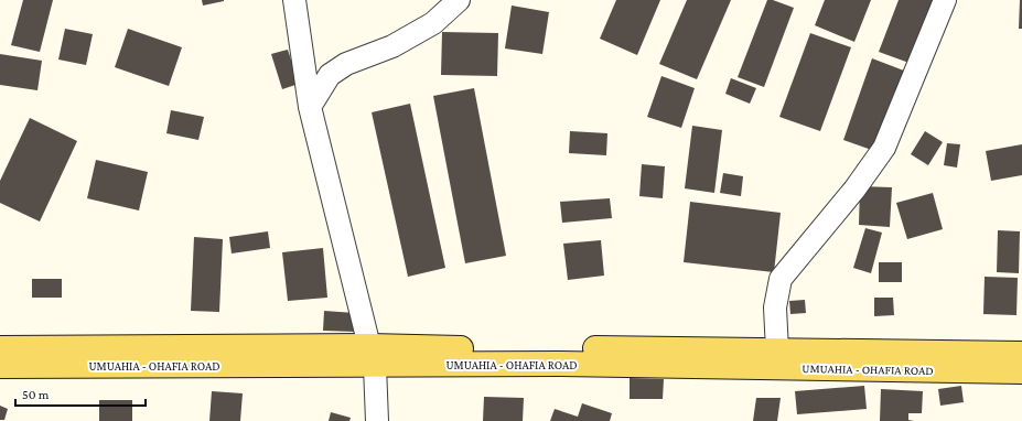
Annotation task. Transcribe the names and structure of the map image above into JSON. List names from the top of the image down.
{
  "streets": {
    "main road": ["UMUAHIA - OHAFIA ROAD"]
  },
  "scale_bar": "50 m"
}
